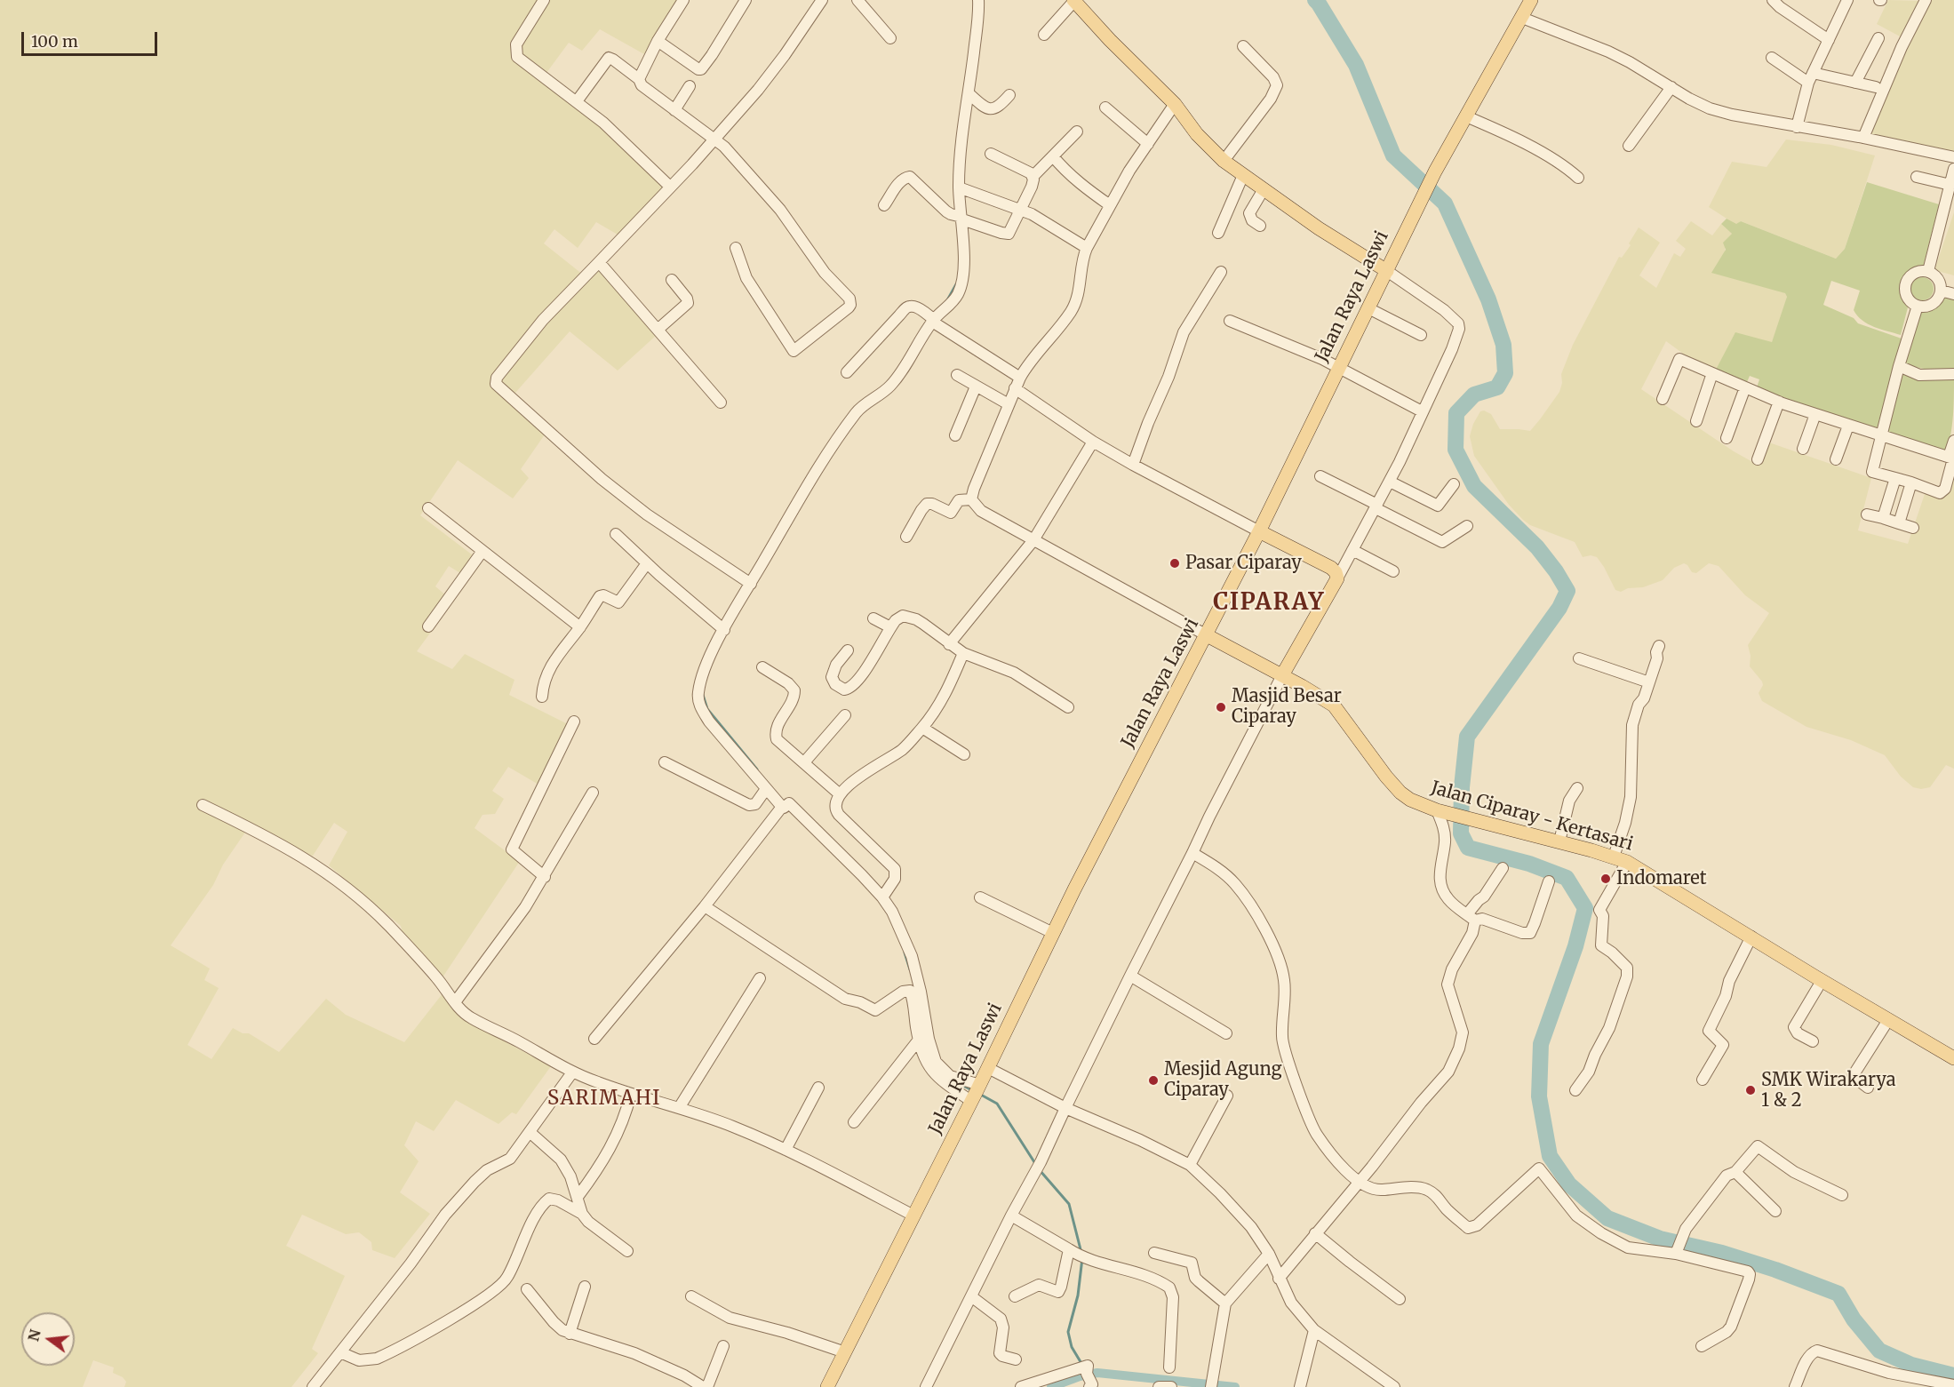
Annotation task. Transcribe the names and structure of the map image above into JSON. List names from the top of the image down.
{
  "streets": {
    "main road": ["Jalan Raya Laswi", "Jalan Ciparay - Kertasari"]
  },
  "crossings": [
    ["Jalan Raya Laswi", "Jalan Ciparay - Kertasari"]
  ],
  "districts": ["CIPARAY", "SARIMAHI"],
  "places": [
    "Pasar Ciparay",
    "Masjid Besar Ciparay",
    "Indomaret",
    "Mesjid Agung Ciparay",
    "SMK Wirakarya 1 & 2"
  ],
  "scale_bar": "100 m",
  "north": "left"
}
